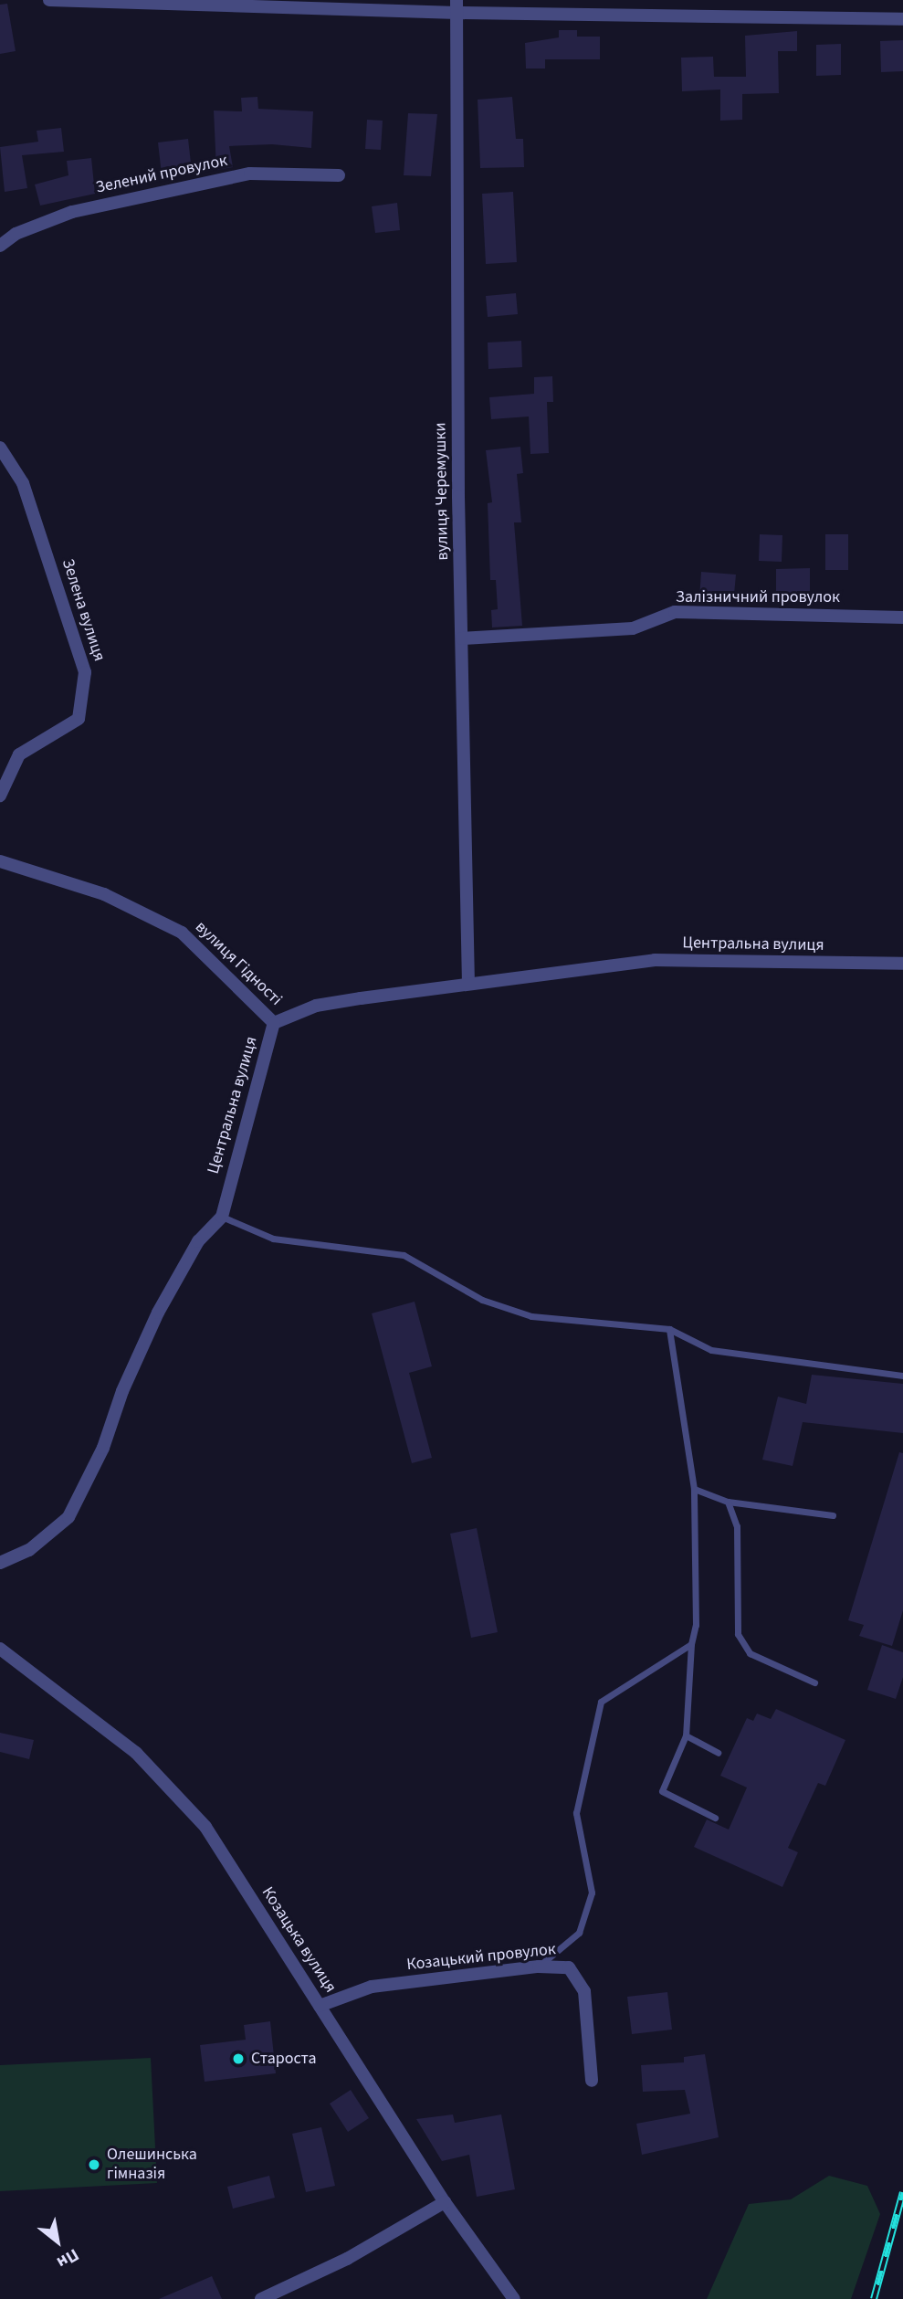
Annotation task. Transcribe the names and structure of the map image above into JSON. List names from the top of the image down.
{
  "streets": {
    "street": [
      "Зелений провулок",
      "вулиця Черемушки",
      "Залізничний провулок",
      "Зелена вулиця",
      "Центральна вулиця",
      "вулиця Гідності",
      "Козацька вулиця",
      "Козацький провулок"
    ]
  },
  "crossings": [
    ["вулиця Черемушки", "Залізничний провулок"],
    ["вулиця Черемушки", "Центральна вулиця"],
    ["Центральна вулиця", "вулиця Гідності"],
    ["Козацька вулиця", "Козацький провулок"]
  ],
  "places": ["Староста", "Олешинська гімназія"],
  "north": "bottom right"
}
